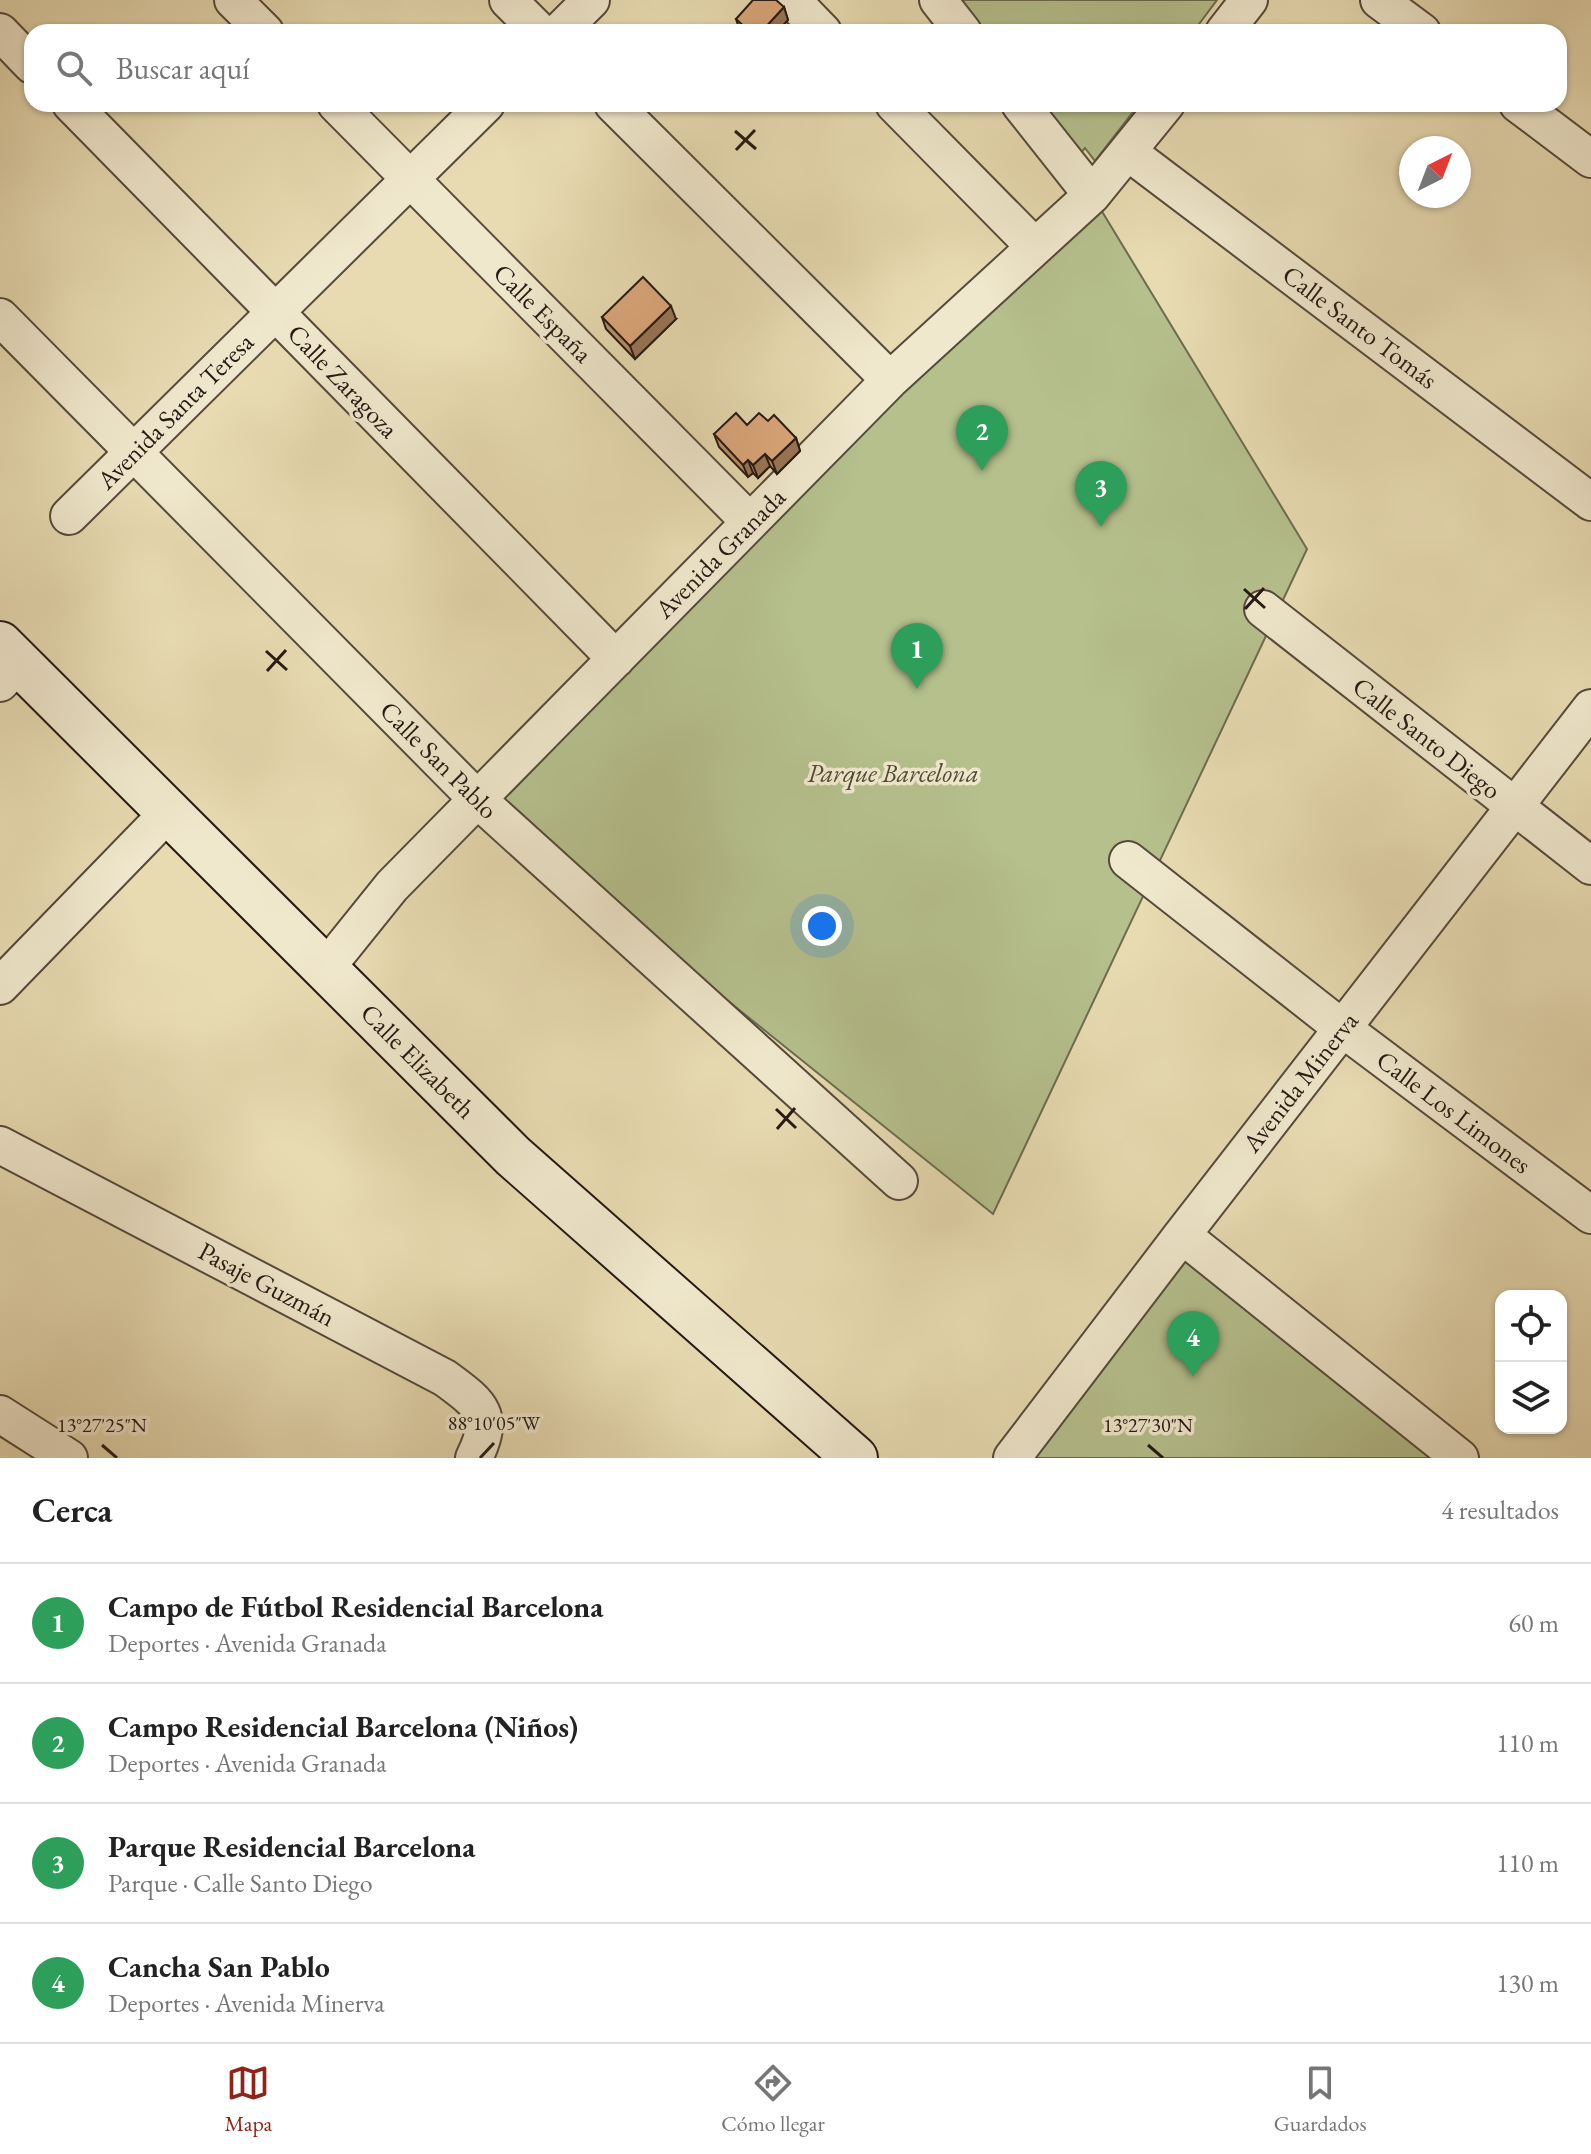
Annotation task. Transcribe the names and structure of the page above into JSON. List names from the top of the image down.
{
  "streets": {
    "street": [
      "Calle España",
      "Calle Santo Tomás",
      "Calle Zaragoza",
      "Avenida Santa Teresa",
      "Avenida Granada",
      "Calle Santo Diego",
      "Calle San Pablo",
      "Calle Elizabeth",
      "Avenida Minerva",
      "Calle Los Limones",
      "Pasaje Guzmán"
    ]
  },
  "crossings": [
    ["Calle España", "Avenida Santa Teresa"],
    ["Calle España", "Avenida Granada"],
    ["Calle Santo Tomás", "Avenida Granada"],
    ["Calle Zaragoza", "Avenida Santa Teresa"],
    ["Calle Zaragoza", "Avenida Granada"],
    ["Avenida Santa Teresa", "Calle San Pablo"],
    ["Avenida Granada", "Calle San Pablo"],
    ["Avenida Granada", "Calle Elizabeth"],
    ["Calle Santo Diego", "Avenida Minerva"],
    ["Avenida Minerva", "Calle Los Limones"]
  ],
  "parks": ["Parque Barcelona"],
  "north": "top right",
  "page": {
    "search": "Buscar aquí",
    "pins": [
      "2",
      "3",
      "1",
      "4"
    ],
    "heading": ["Cerca", "4 resultados"],
    "list": [
      {
        "mark": "1",
        "name": "Campo de Fútbol Residencial Barcelona",
        "note": "Deportes · Avenida Granada",
        "value": "60 m"
      },
      {
        "mark": "2",
        "name": "Campo Residencial Barcelona (Niños)",
        "note": "Deportes · Avenida Granada",
        "value": "110 m"
      },
      {
        "mark": "3",
        "name": "Parque Residencial Barcelona",
        "note": "Parque · Calle Santo Diego",
        "value": "110 m"
      },
      {
        "mark": "4",
        "name": "Cancha San Pablo",
        "note": "Deportes · Avenida Minerva",
        "value": "130 m"
      }
    ],
    "nav": ["Mapa", "Cómo llegar", "Guardados"]
  },
  "coordinates": ["88°10'05\"W", "13°27'25\"N", "13°27'30\"N"]
}
